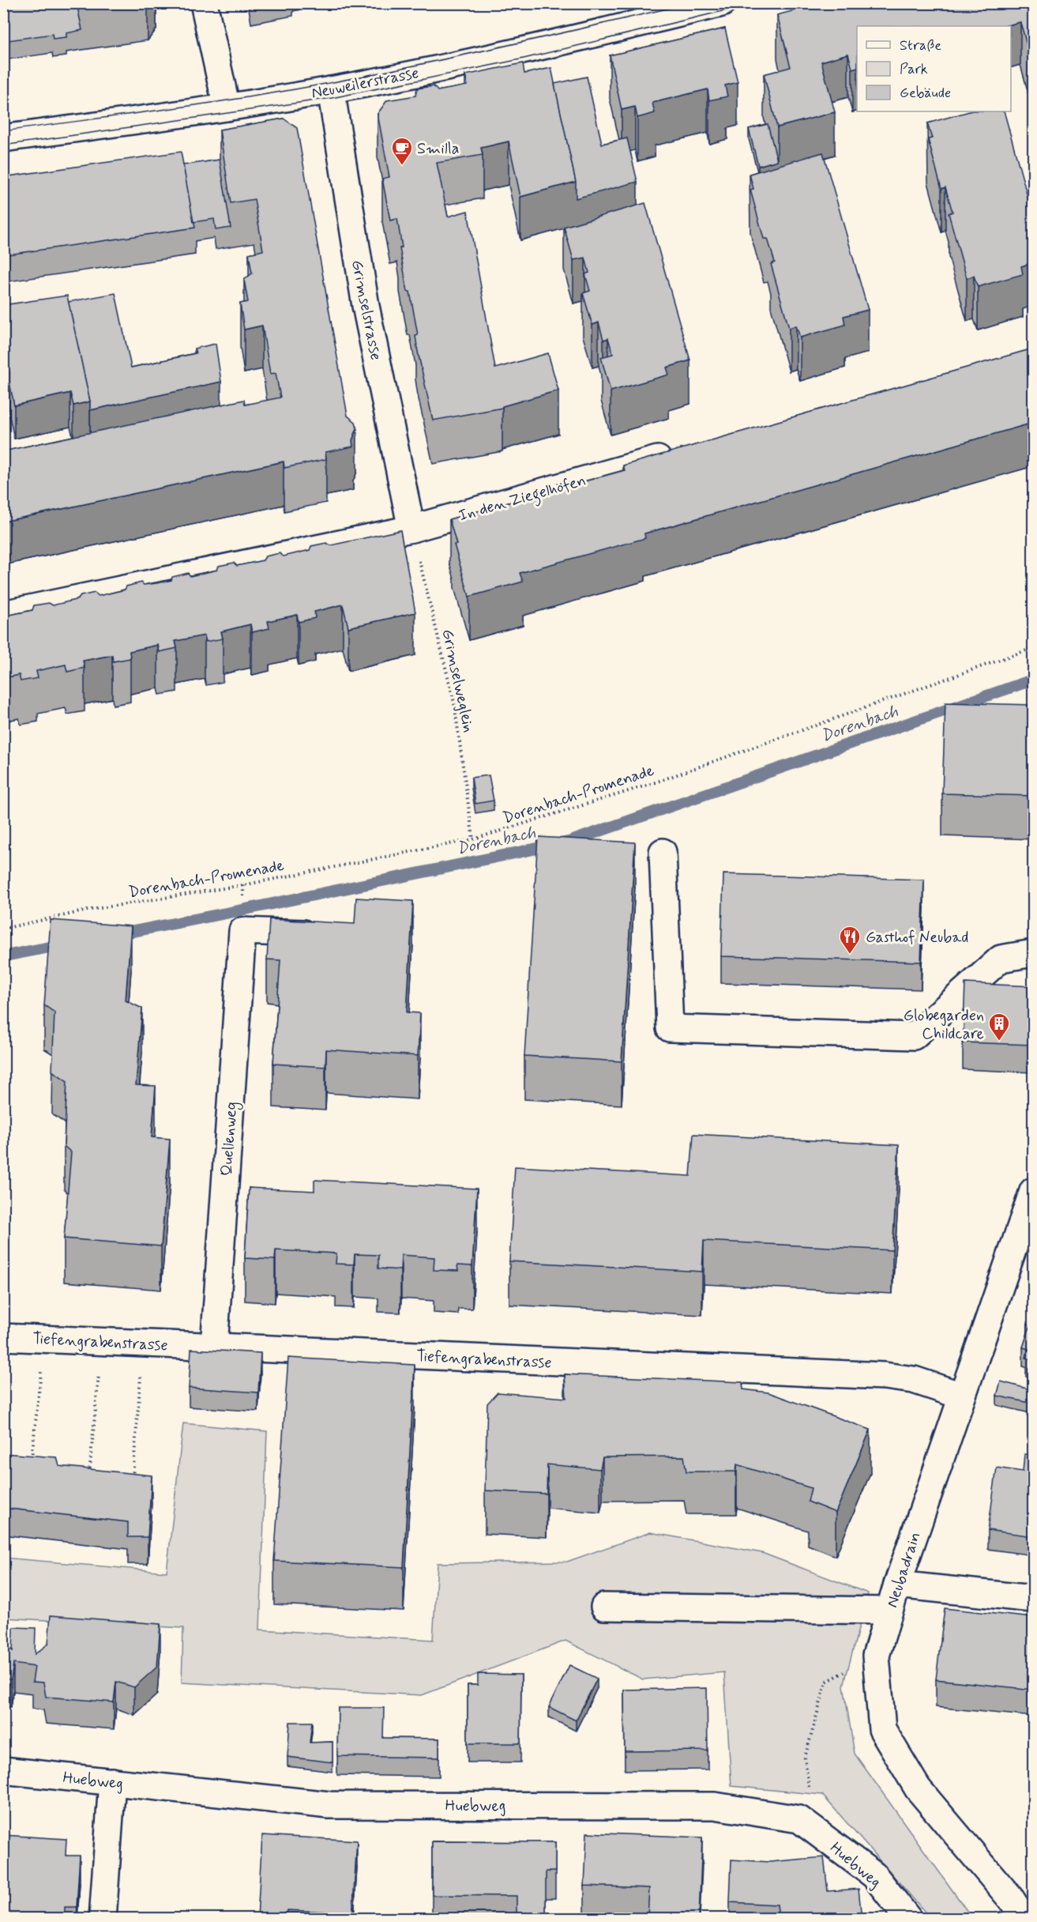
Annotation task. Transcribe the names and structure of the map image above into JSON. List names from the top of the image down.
{
  "streets": {
    "street": [
      "Neuweilerstrasse",
      "Grimselstrasse",
      "In den Ziegelhöfen",
      "Quellenweg",
      "Tiefengrabenstrasse",
      "Neubadrain",
      "Huebweg"
    ],
    "path": ["Grimselweglein", "Dorenbach-Promenade"]
  },
  "crossings": [
    ["Neuweilerstrasse", "Grimselstrasse"],
    ["Grimselstrasse", "In den Ziegelhöfen"],
    ["Grimselstrasse", "Grimselweglein"],
    ["In den Ziegelhöfen", "Grimselweglein"],
    ["Grimselweglein", "Dorenbach-Promenade"],
    ["Quellenweg", "Tiefengrabenstrasse"],
    ["Tiefengrabenstrasse", "Neubadrain"]
  ],
  "water": ["Dorenbach"],
  "places": {
    "cafe": ["Smilla"],
    "restaurant": ["Gasthof Neubad"],
    "building": ["Globegarden Childcare"]
  },
  "legend": ["Straße", "Park", "Gebäude"]
}
